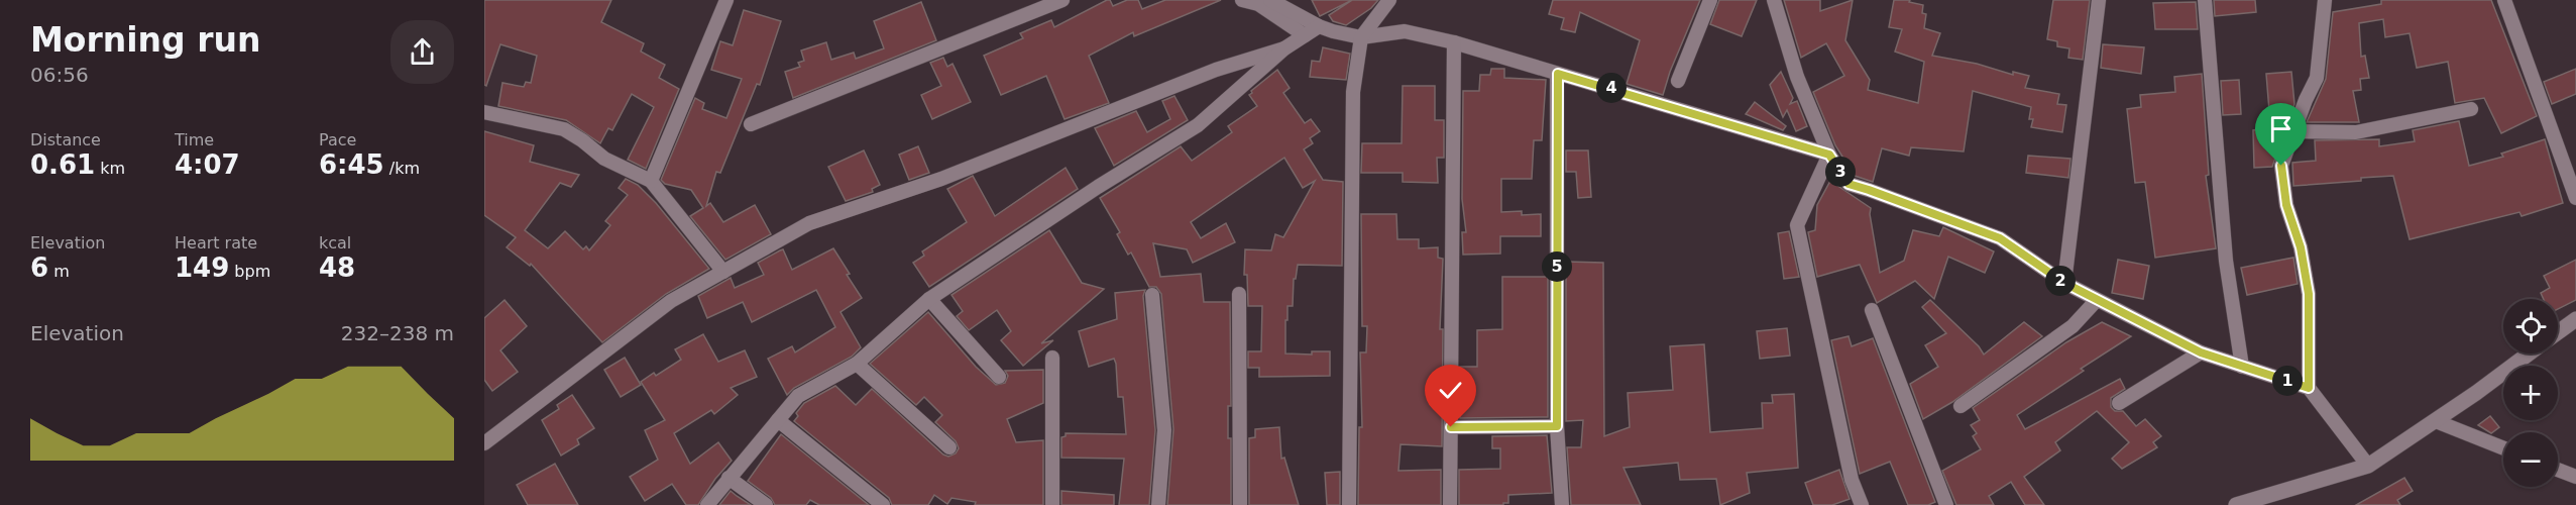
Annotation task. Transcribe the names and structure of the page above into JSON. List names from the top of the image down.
{
  "page": {
    "heading": ["Morning run", "06:56"],
    "pins": [
      "4",
      "3",
      "5",
      "2",
      "1"
    ],
    "stats": [
      ["Distance", "0.61 km"],
      ["Time", "4:07"],
      ["Pace", "6:45 /km"],
      ["Elevation", "6 m"],
      ["Heart rate", "149 bpm"],
      ["kcal", "48"]
    ],
    "map_buttons": ["+", "−"],
    "chart": ["Elevation", "232–238 m"]
  }
}
